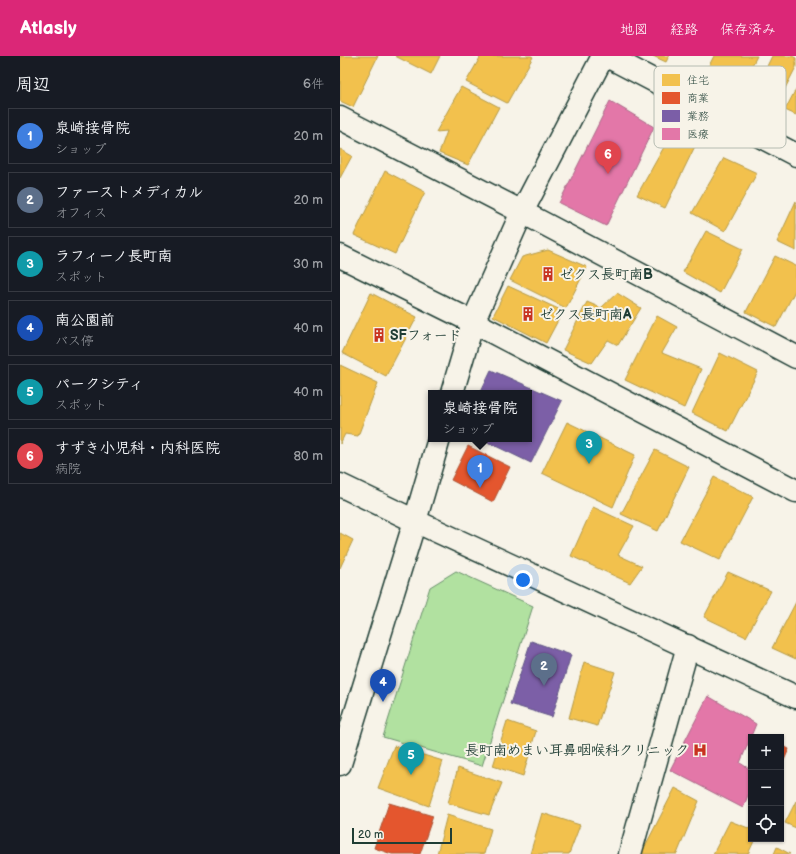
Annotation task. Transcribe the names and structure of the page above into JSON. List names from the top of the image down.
{
  "places": {
    "building": ["ゼクス長町南B", "ゼクス長町南A", "SFフォード"],
    "hospital": ["長町南めまい耳鼻咽喉科クリニック"]
  },
  "legend": [
    "住宅",
    "商業",
    "業務",
    "医療"
  ],
  "scale_bar": "20 m",
  "page": {
    "header": "Atlasly",
    "nav": ["地図", "経路", "保存済み"],
    "heading": ["周辺", "6件"],
    "list": [
      {
        "mark": "1",
        "name": "泉崎接骨院",
        "note": "ショップ",
        "value": "20 m"
      },
      {
        "mark": "2",
        "name": "ファーストメディカル",
        "note": "オフィス",
        "value": "20 m"
      },
      {
        "mark": "3",
        "name": "ラフィーノ長町南",
        "note": "スポット",
        "value": "30 m"
      },
      {
        "mark": "4",
        "name": "南公園前",
        "note": "バス停",
        "value": "40 m"
      },
      {
        "mark": "5",
        "name": "パークシティ",
        "note": "スポット",
        "value": "40 m"
      },
      {
        "mark": "6",
        "name": "すずき小児科・内科医院",
        "note": "病院",
        "value": "80 m"
      }
    ],
    "pins": [
      "6",
      "3",
      "1",
      "2",
      "4",
      "5"
    ],
    "popup": ["泉崎接骨院", "ショップ"],
    "map_buttons": ["+", "−"],
    "scale": "20 m"
  }
}
